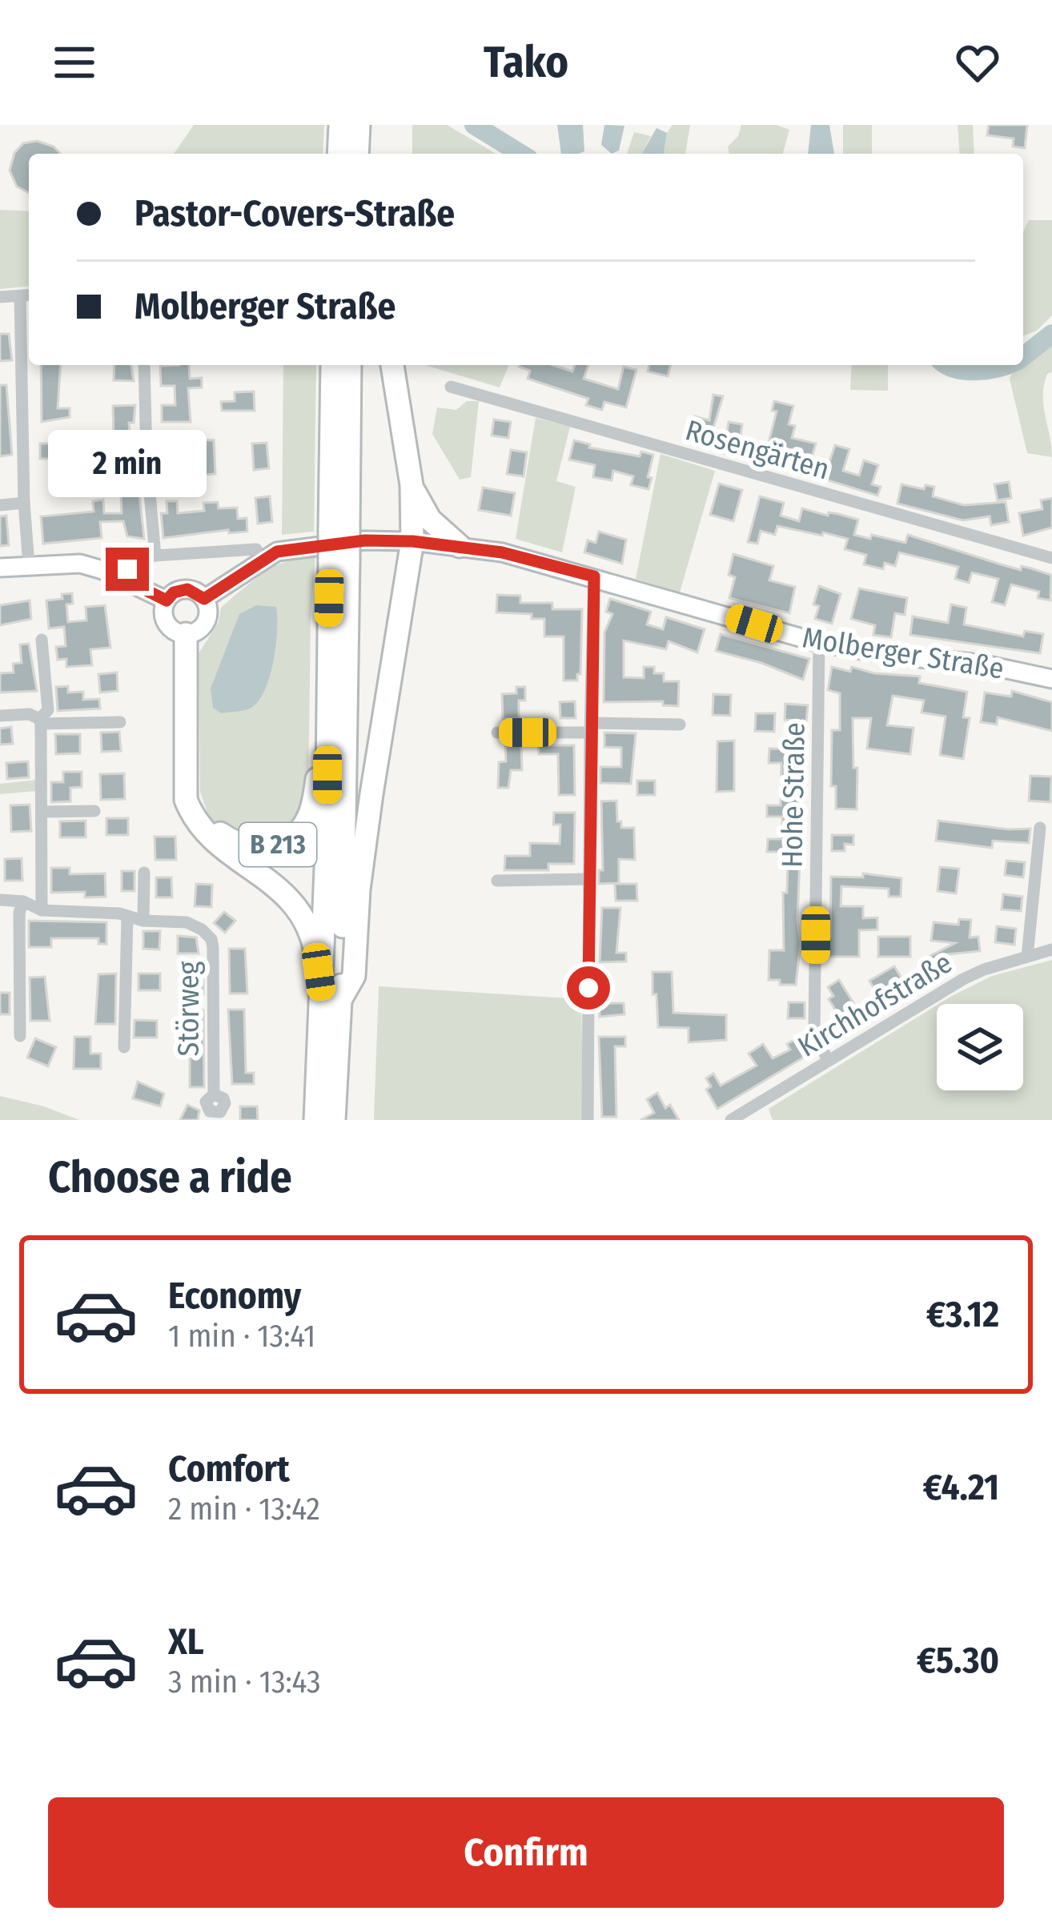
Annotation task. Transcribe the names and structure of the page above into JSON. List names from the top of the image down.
{
  "streets": {
    "highway": ["B 213"],
    "street": [
      "Rosengärten",
      "Molberger Straße",
      "Hohe Straße",
      "Kirchhofstraße",
      "Störweg"
    ]
  },
  "crossings": [
    ["Molberger Straße", "Hohe Straße"],
    ["Molberger Straße", "B 213"],
    ["Hohe Straße", "Kirchhofstraße"]
  ],
  "page": {
    "header": "Tako",
    "banner": ["Pastor-Covers-Straße", "Molberger Straße"],
    "bubble": "2 min",
    "heading": "Choose a ride",
    "list": [
      {
        "name": "Economy",
        "note": "1 min · 13:41",
        "value": "€3.12"
      },
      {
        "name": "Comfort",
        "note": "2 min · 13:42",
        "value": "€4.21"
      },
      {
        "name": "XL",
        "note": "3 min · 13:43",
        "value": "€5.30"
      }
    ],
    "buttons": "Confirm"
  }
}
